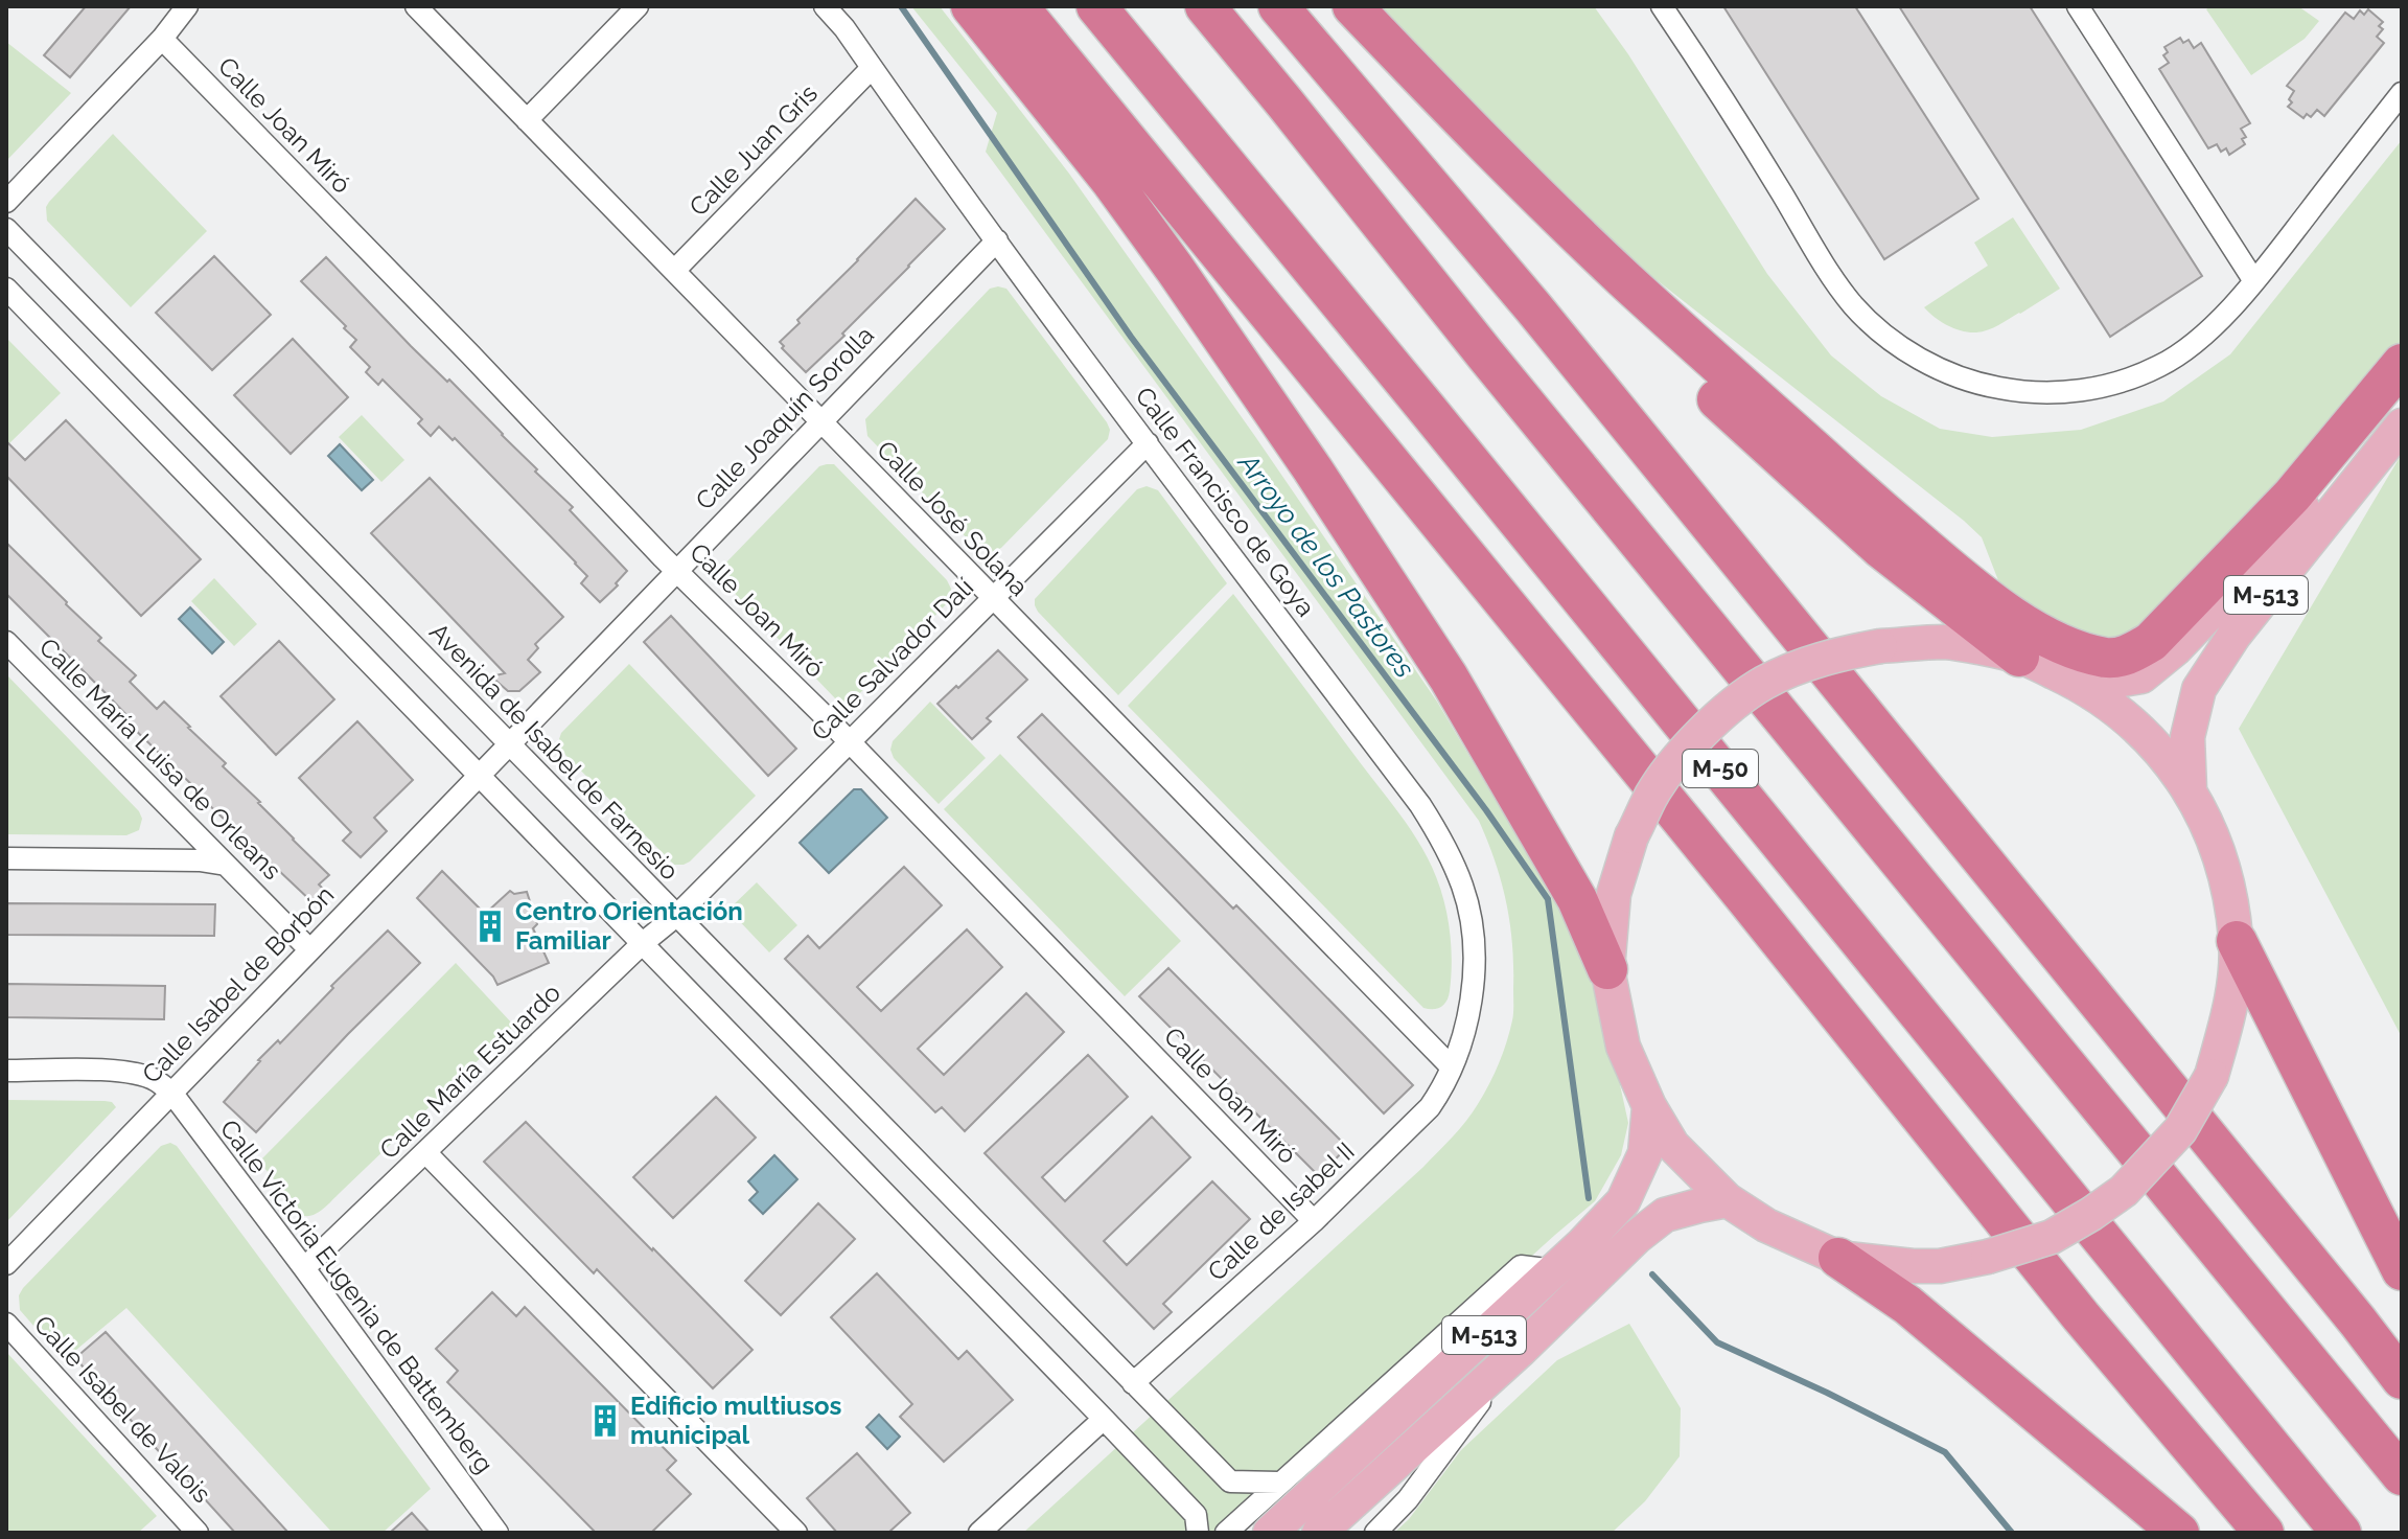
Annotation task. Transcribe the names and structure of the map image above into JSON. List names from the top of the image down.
{
  "streets": {
    "highway": ["M-50"],
    "main road": ["M-513"],
    "street": [
      "Calle Joan Miró",
      "Calle Juan Gris",
      "Calle Joaquín Sorolla",
      "Calle Francisco de Goya",
      "Calle José Solana",
      "Calle Salvador Dalí",
      "Avenida de Isabel de Farnesio",
      "Calle María Luisa de Orleans",
      "Calle Isabel de Borbón",
      "Calle María Estuardo",
      "Calle de Isabel II",
      "Calle Victoria Eugenia de Battemberg",
      "Calle Isabel de Valois"
    ]
  },
  "crossings": [
    ["Calle Joan Miró", "Calle Joaquín Sorolla"],
    ["Calle Joan Miró", "Calle Salvador Dalí"],
    ["Calle Joan Miró", "Calle de Isabel II"],
    ["Calle Juan Gris", "Calle Francisco de Goya"],
    ["Calle Juan Gris", "Calle José Solana"],
    ["Calle Joaquín Sorolla", "Calle Francisco de Goya"],
    ["Calle Joaquín Sorolla", "Calle José Solana"],
    ["Calle Joaquín Sorolla", "Avenida de Isabel de Farnesio"],
    ["Calle Joaquín Sorolla", "Calle Isabel de Borbón"],
    ["Calle Francisco de Goya", "Calle José Solana"],
    ["Calle Francisco de Goya", "Calle Salvador Dalí"],
    ["Calle Francisco de Goya", "Calle de Isabel II"],
    ["Calle José Solana", "Calle Salvador Dalí"],
    ["Calle José Solana", "Calle de Isabel II"],
    ["Calle Salvador Dalí", "Avenida de Isabel de Farnesio"],
    ["Calle Salvador Dalí", "Calle María Estuardo"],
    ["Avenida de Isabel de Farnesio", "Calle Isabel de Borbón"],
    ["Avenida de Isabel de Farnesio", "Calle María Estuardo"],
    ["Avenida de Isabel de Farnesio", "Calle de Isabel II"],
    ["Calle María Luisa de Orleans", "Calle Isabel de Borbón"],
    ["Calle Isabel de Borbón", "Calle Victoria Eugenia de Battemberg"],
    ["Calle María Estuardo", "Calle Victoria Eugenia de Battemberg"]
  ],
  "water": ["Arroyo de los Pastores"],
  "places": {
    "building": ["Centro Orientación Familiar", "Edificio multiusos municipal"]
  }
}
